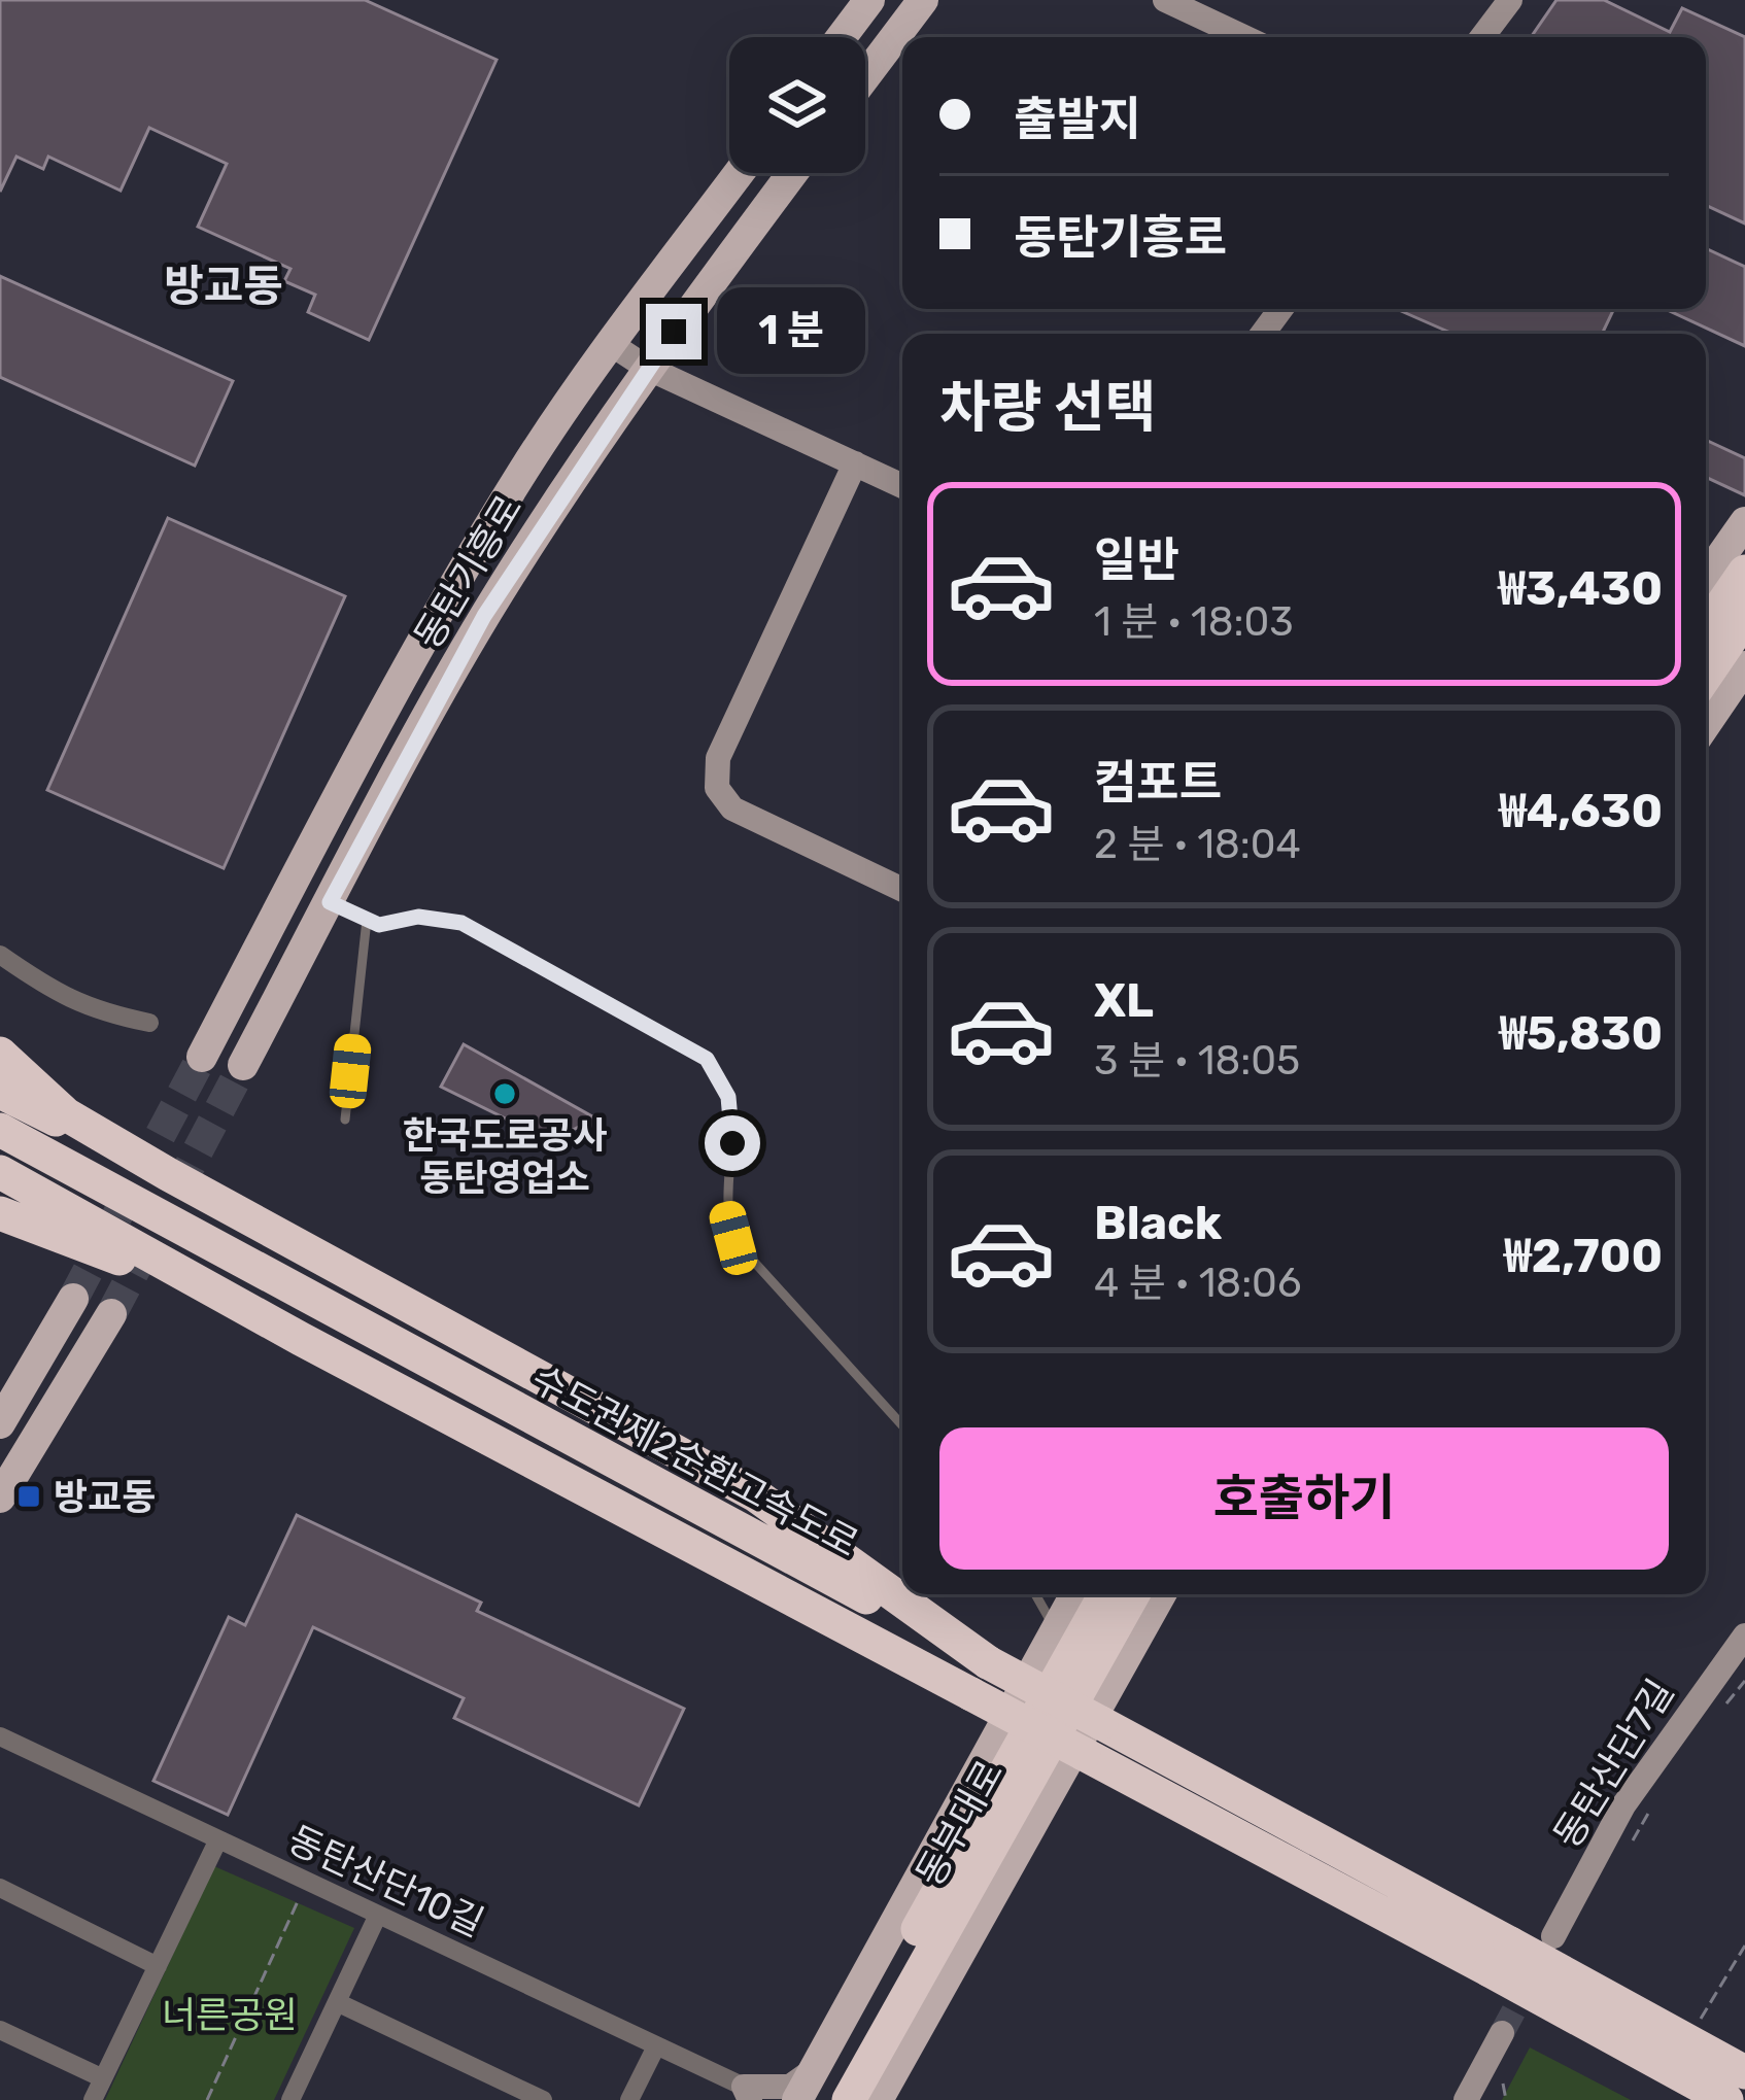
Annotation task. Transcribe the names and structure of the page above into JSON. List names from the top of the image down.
{
  "streets": {
    "highway": ["수도권제2순환고속도로", "동부대로"],
    "main road": ["동탄기흥로"],
    "street": ["동탄산단7길", "동탄산단10길"]
  },
  "districts": ["방교동"],
  "parks": ["너른공원"],
  "places": {
    "other": ["한국도로공사 동탄영업소"],
    "transit": ["방교동"]
  },
  "page": {
    "banner": ["출발지", "동탄기흥로"],
    "bubble": "1 분",
    "heading": "차량 선택",
    "list": [
      {
        "name": "일반",
        "note": "1 분 · 18:03",
        "value": "₩3,430"
      },
      {
        "name": "컴포트",
        "note": "2 분 · 18:04",
        "value": "₩4,630"
      },
      {
        "name": "XL",
        "note": "3 분 · 18:05",
        "value": "₩5,830"
      },
      {
        "name": "Black",
        "note": "4 분 · 18:06",
        "value": "₩2,700"
      }
    ],
    "buttons": "호출하기"
  }
}
